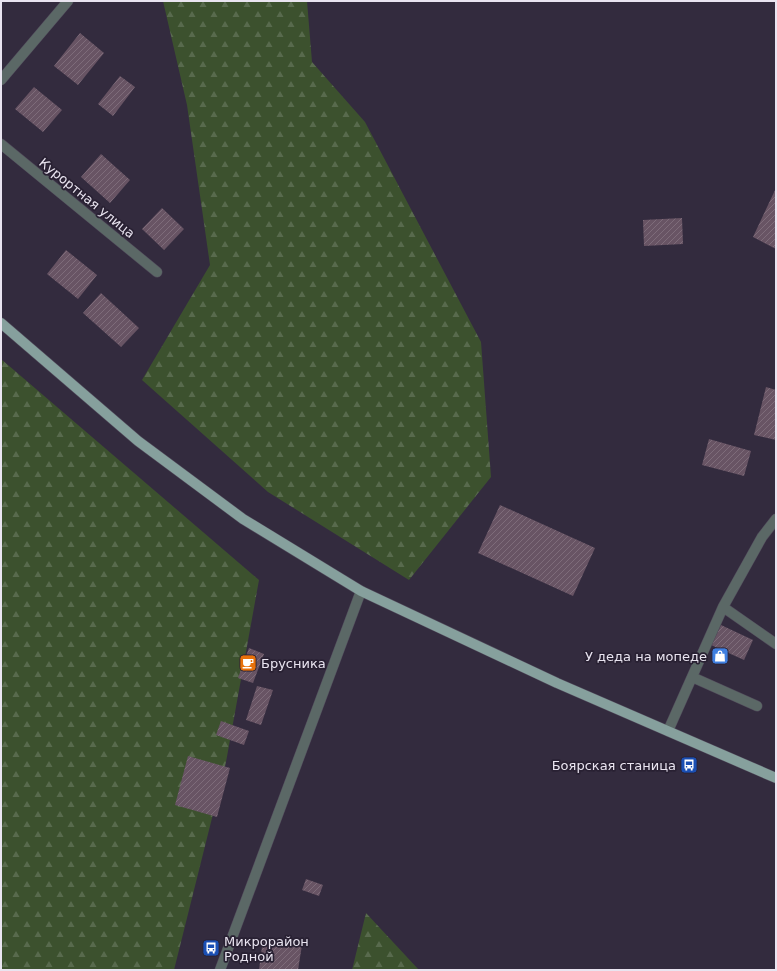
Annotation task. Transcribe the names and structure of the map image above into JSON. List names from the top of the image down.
{
  "streets": {
    "street": ["Курортная улица"]
  },
  "places": {
    "shop": ["У деда на мопеде"],
    "cafe": ["Брусника"],
    "bus stop": ["Боярская станица", "Микрорайон Родной"]
  }
}
